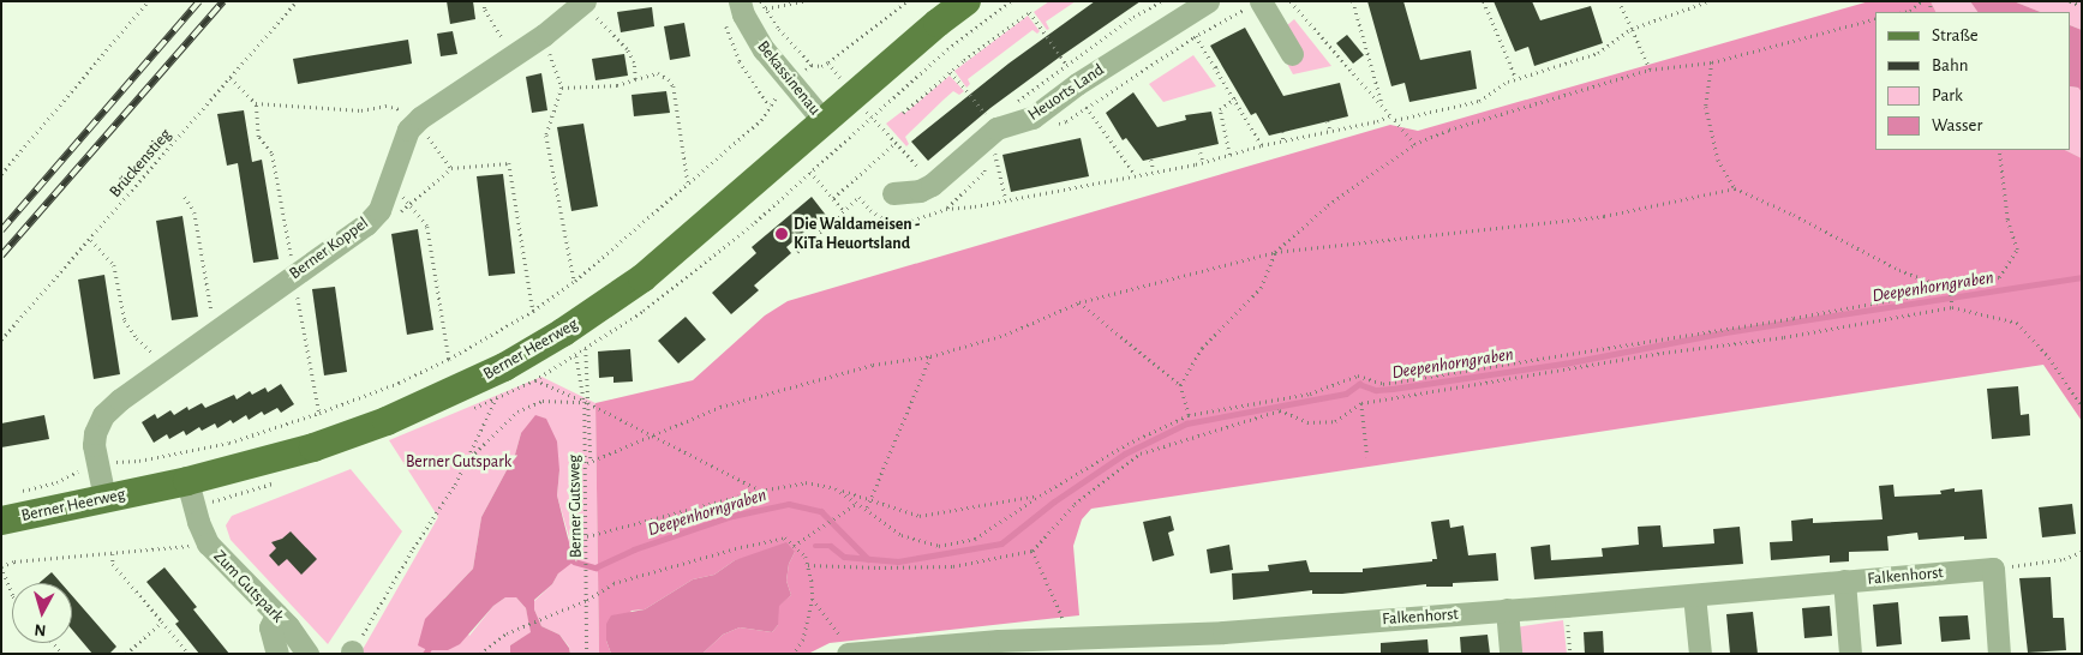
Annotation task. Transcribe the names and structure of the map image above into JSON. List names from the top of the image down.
{
  "streets": {
    "main road": ["Berner Heerweg"],
    "street": [
      "Bekassinenau",
      "Heuorts Land",
      "Berner Koppel",
      "Falkenhorst",
      "Zum Gutspark"
    ],
    "path": ["Brückenstieg", "Berner Gutsweg"]
  },
  "crossings": [
    ["Bekassinenau", "Berner Heerweg"],
    ["Berner Koppel", "Berner Heerweg"],
    ["Berner Heerweg", "Zum Gutspark"]
  ],
  "water": ["Deepenhorngraben"],
  "parks": ["Berner Gutspark"],
  "places": ["Die Waldameisen - KiTa Heuortsland"],
  "legend": [
    "Straße",
    "Bahn",
    "Park",
    "Wasser"
  ],
  "north": "bottom"
}
